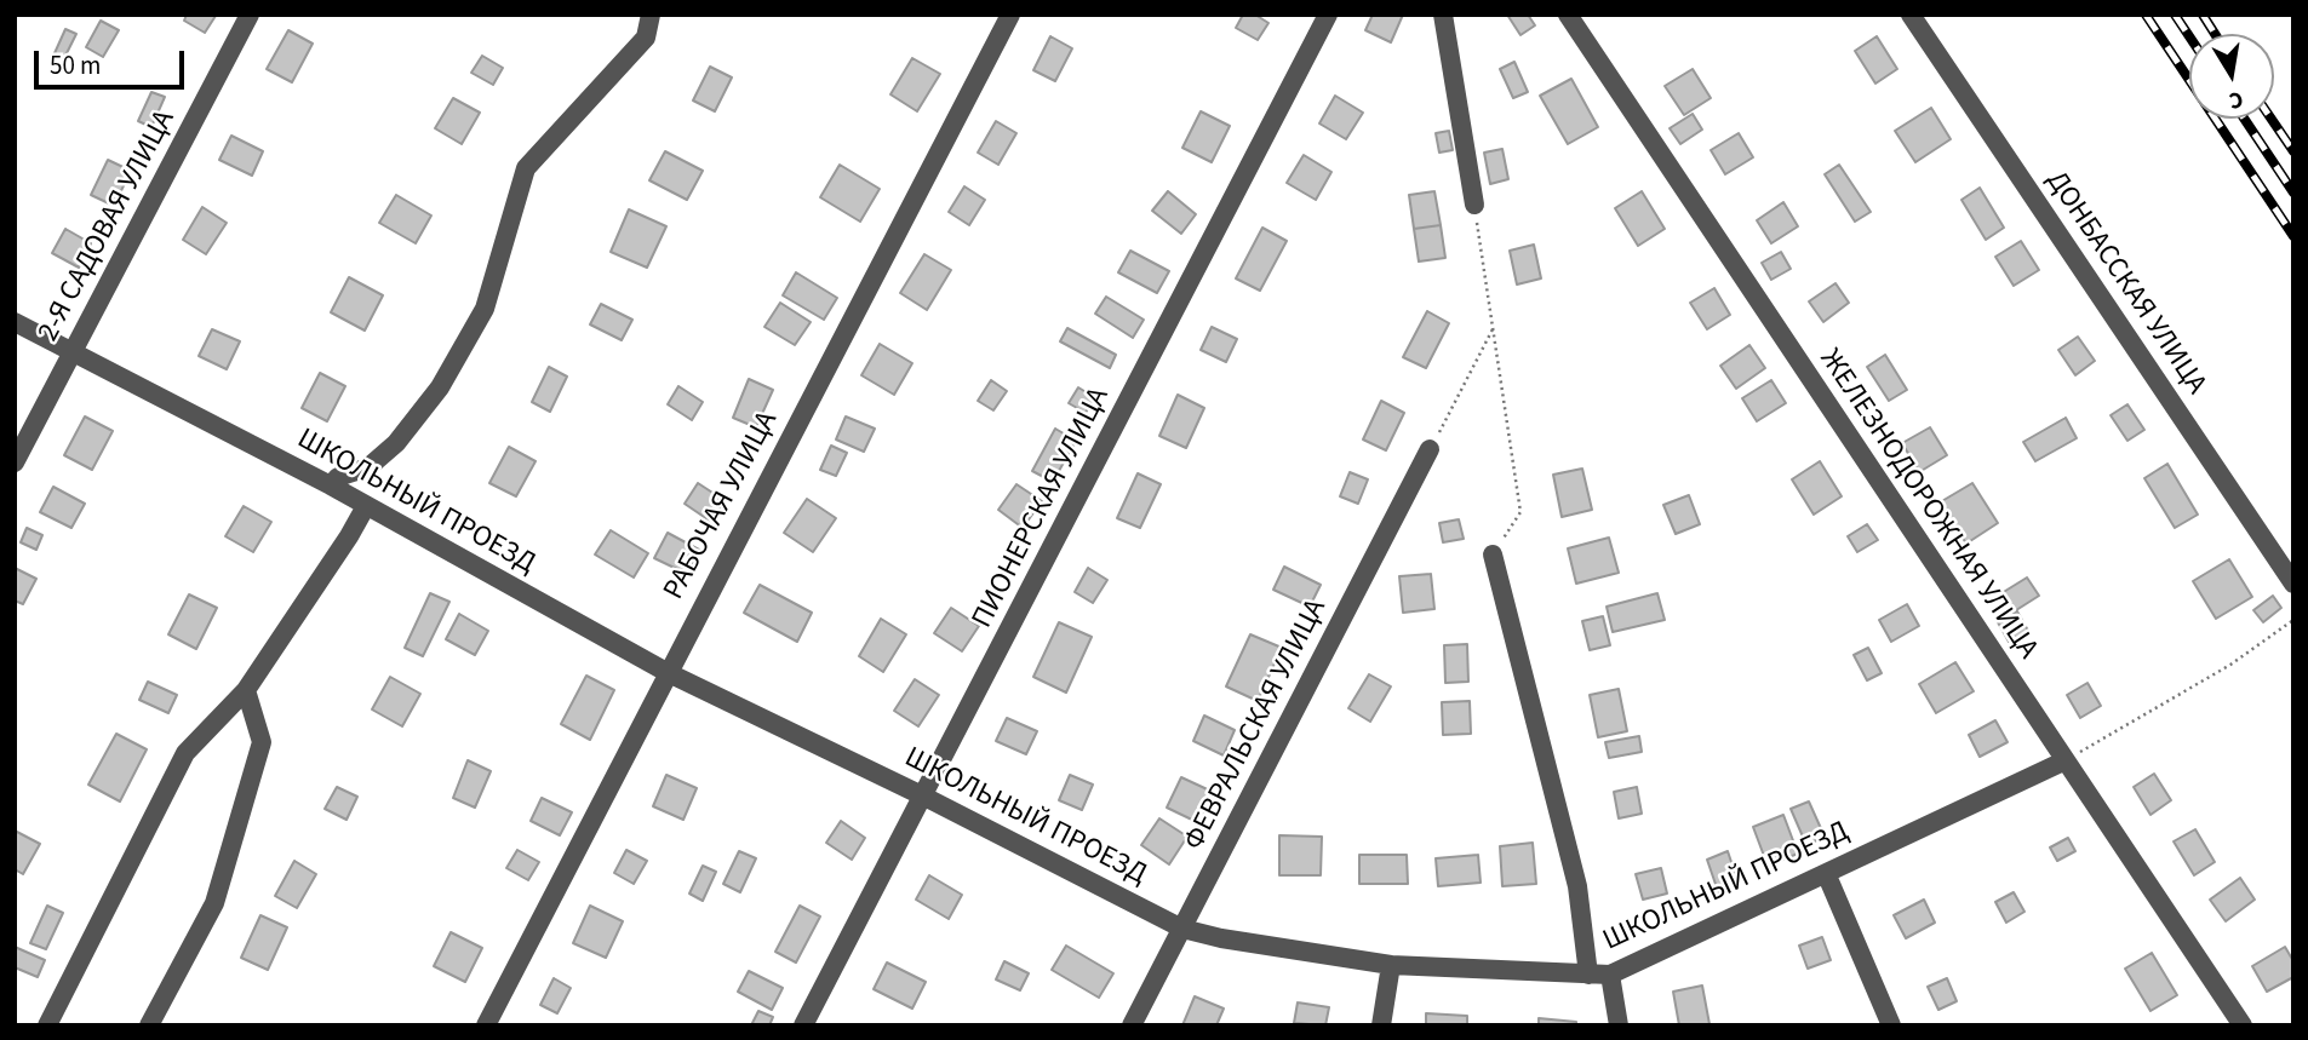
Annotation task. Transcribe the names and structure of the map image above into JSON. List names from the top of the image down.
{
  "streets": {
    "street": [
      "2-Я САДОВАЯ УЛИЦА",
      "ДОНБАССКАЯ УЛИЦА",
      "ШКОЛЬНЫЙ ПРОЕЗД",
      "ЖЕЛЕЗНОДОРОЖНАЯ УЛИЦА",
      "РАБОЧАЯ УЛИЦА",
      "ПИОНЕРСКАЯ УЛИЦА",
      "ФЕВРАЛЬСКАЯ УЛИЦА"
    ]
  },
  "crossings": [
    ["2-Я САДОВАЯ УЛИЦА", "ШКОЛЬНЫЙ ПРОЕЗД"],
    ["ШКОЛЬНЫЙ ПРОЕЗД", "ЖЕЛЕЗНОДОРОЖНАЯ УЛИЦА"],
    ["ШКОЛЬНЫЙ ПРОЕЗД", "РАБОЧАЯ УЛИЦА"],
    ["ШКОЛЬНЫЙ ПРОЕЗД", "ПИОНЕРСКАЯ УЛИЦА"],
    ["ШКОЛЬНЫЙ ПРОЕЗД", "ФЕВРАЛЬСКАЯ УЛИЦА"]
  ],
  "scale_bar": "50 m",
  "north": "bottom"
}
